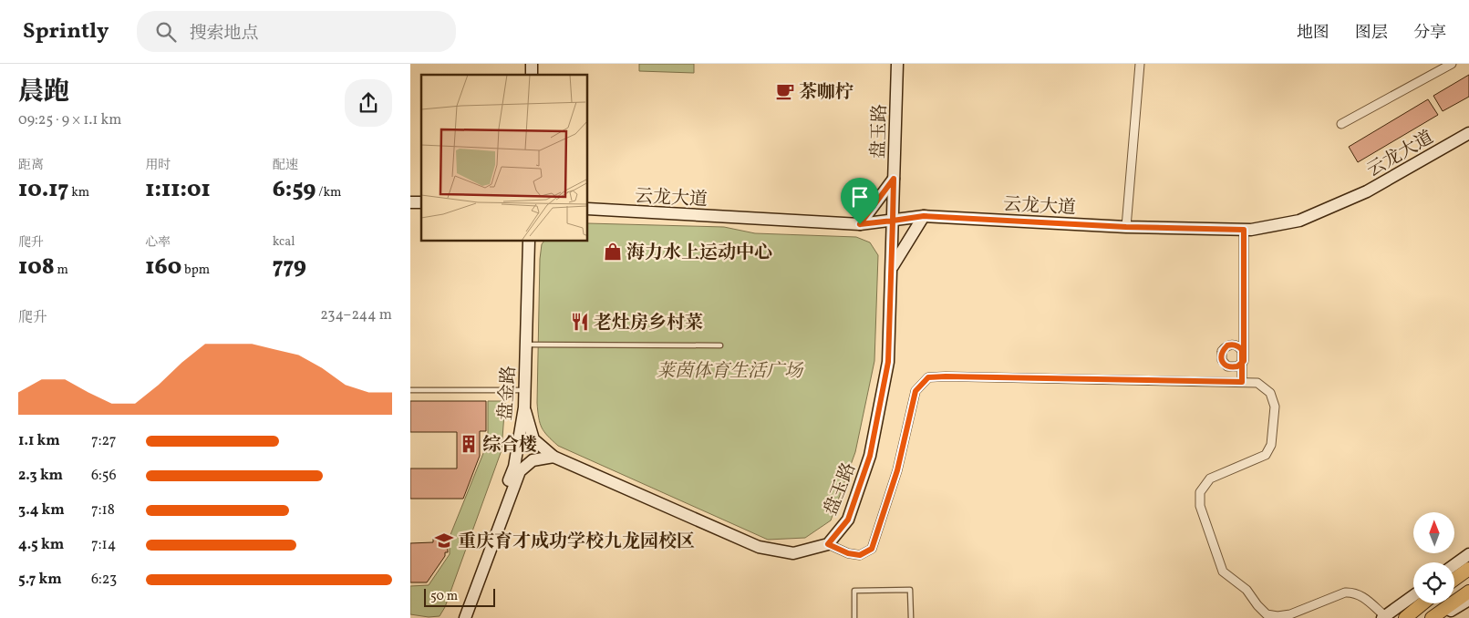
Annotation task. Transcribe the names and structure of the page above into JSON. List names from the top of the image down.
{
  "streets": {
    "street": ["盘玉路", "云龙大道", "盘金路"]
  },
  "crossings": [
    ["盘玉路", "云龙大道"]
  ],
  "parks": ["莱茵体育生活广场"],
  "places": {
    "cafe": ["茶咖柠"],
    "shop": ["海力水上运动中心"],
    "restaurant": ["老灶房乡村菜"],
    "building": ["综合楼"],
    "school or university": ["重庆育才成功学校九龙园校区"]
  },
  "scale_bar": "50 m",
  "north": "top",
  "page": {
    "header": "Sprintly",
    "search": "搜索地点",
    "nav": ["地图", "图层", "分享"],
    "heading": ["晨跑", "09:25 · 9 × 1.1 km"],
    "stats": [
      ["距离", "10.17 km"],
      ["用时", "1:11:01"],
      ["配速", "6:59 /km"],
      ["爬升", "108 m"],
      ["心率", "160 bpm"],
      ["kcal", "779"]
    ],
    "chart": ["爬升", "234–244 m"],
    "list": [
      {
        "name": "1.1 km",
        "note": "7:27"
      },
      {
        "name": "2.3 km",
        "note": "6:56"
      },
      {
        "name": "3.4 km",
        "note": "7:18"
      },
      {
        "name": "4.5 km",
        "note": "7:14"
      },
      {
        "name": "5.7 km",
        "note": "6:23"
      }
    ],
    "scale": "50 m"
  }
}
